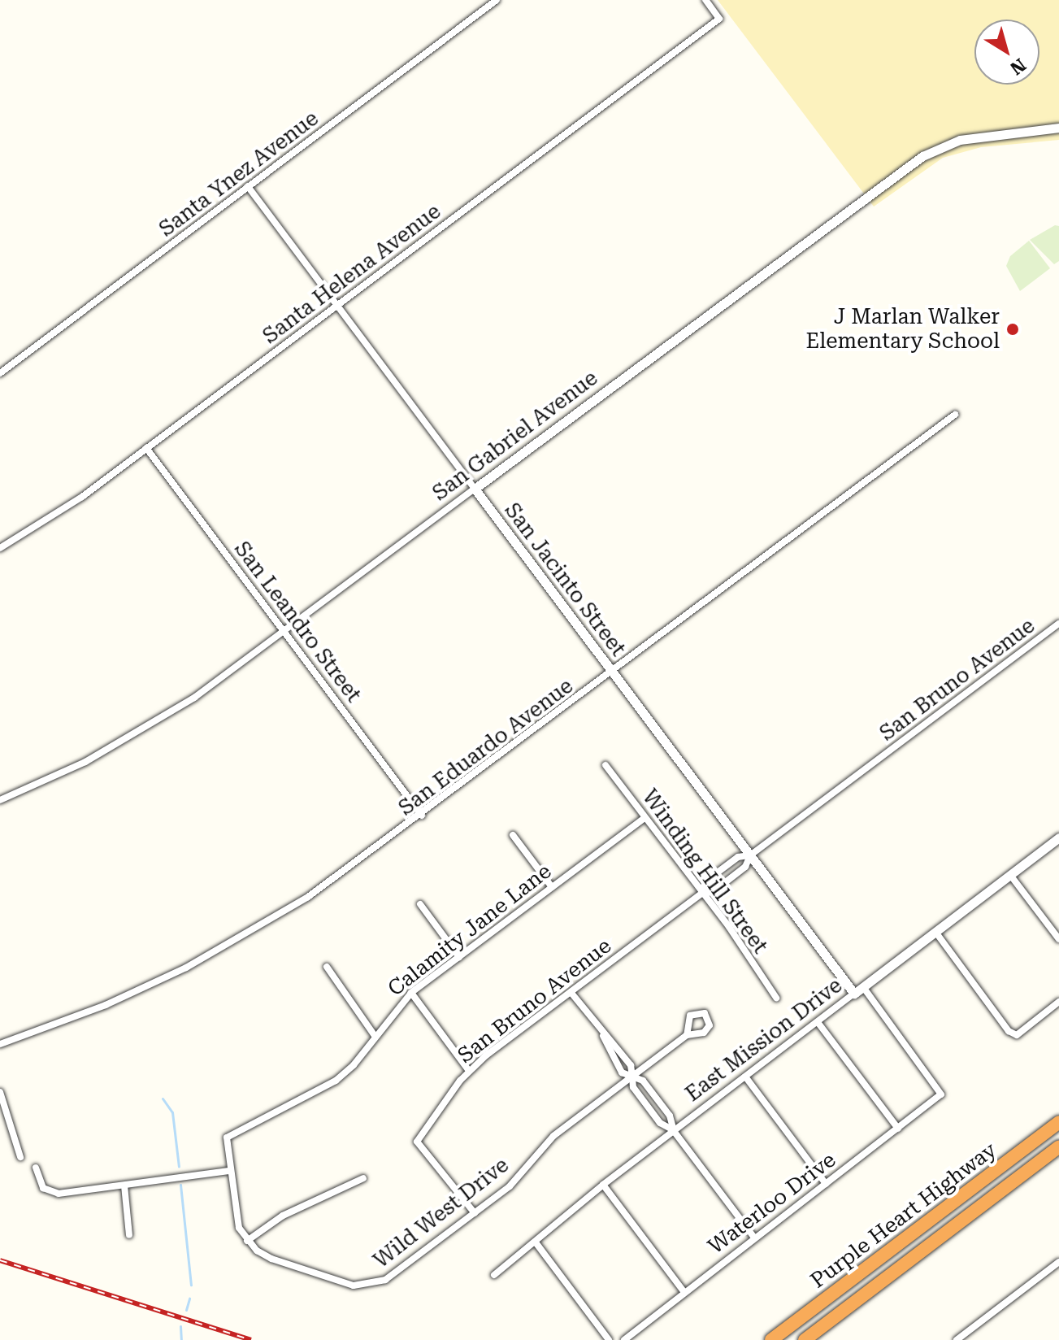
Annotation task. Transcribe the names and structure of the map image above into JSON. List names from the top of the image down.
{
  "streets": {
    "highway": ["Purple Heart Highway"],
    "street": [
      "Santa Ynez Avenue",
      "Santa Helena Avenue",
      "San Gabriel Avenue",
      "San Jacinto Street",
      "San Leandro Street",
      "San Bruno Avenue",
      "San Eduardo Avenue",
      "Winding Hill Street",
      "Calamity Jane Lane",
      "East Mission Drive",
      "Waterloo Drive",
      "Wild West Drive"
    ]
  },
  "crossings": [
    ["Santa Ynez Avenue", "San Jacinto Street"],
    ["Santa Helena Avenue", "San Jacinto Street"],
    ["Santa Helena Avenue", "San Leandro Street"],
    ["San Gabriel Avenue", "San Jacinto Street"],
    ["San Gabriel Avenue", "San Leandro Street"],
    ["San Jacinto Street", "San Bruno Avenue"],
    ["San Jacinto Street", "San Eduardo Avenue"],
    ["San Jacinto Street", "East Mission Drive"],
    ["San Leandro Street", "San Eduardo Avenue"],
    ["San Bruno Avenue", "Winding Hill Street"],
    ["San Bruno Avenue", "Wild West Drive"],
    ["Winding Hill Street", "Calamity Jane Lane"],
    ["East Mission Drive", "Waterloo Drive"]
  ],
  "places": ["J Marlan Walker Elementary School"],
  "north": "bottom right"
}
